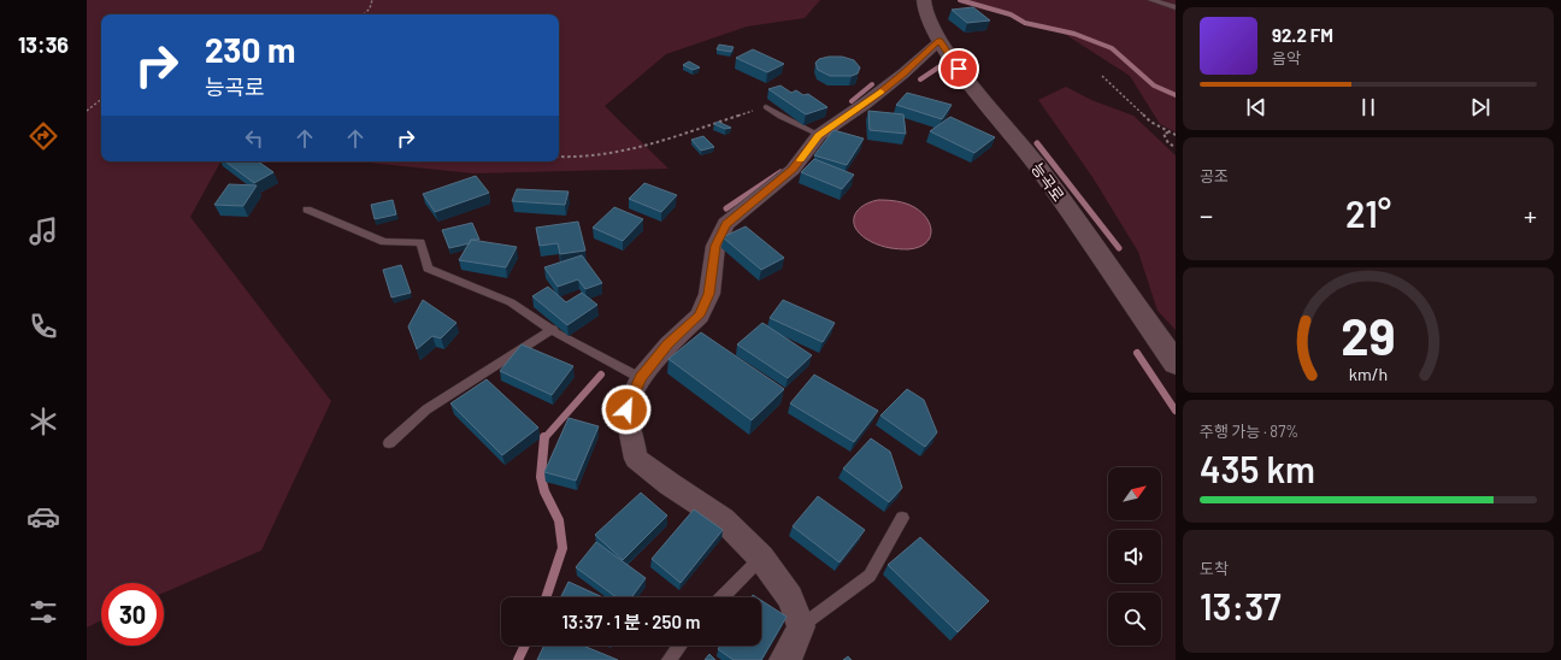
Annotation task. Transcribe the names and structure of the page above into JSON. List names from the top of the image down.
{
  "streets": {
    "street": ["능곡로"]
  },
  "north": "top right",
  "page": {
    "tabs": "13:36",
    "turn": ["230 m", "능곡로"],
    "song": ["92.2 FM", "음악"],
    "tile": [
      "공조",
      ["주행 가능 · 87%", "435 km"],
      ["도착", "13:37"]
    ],
    "heat": ["−", "21°", "+"],
    "limit": "30",
    "trip": "13:37 · 1 분 · 250 m",
    "gauge": ["29", "km/h"]
  }
}
